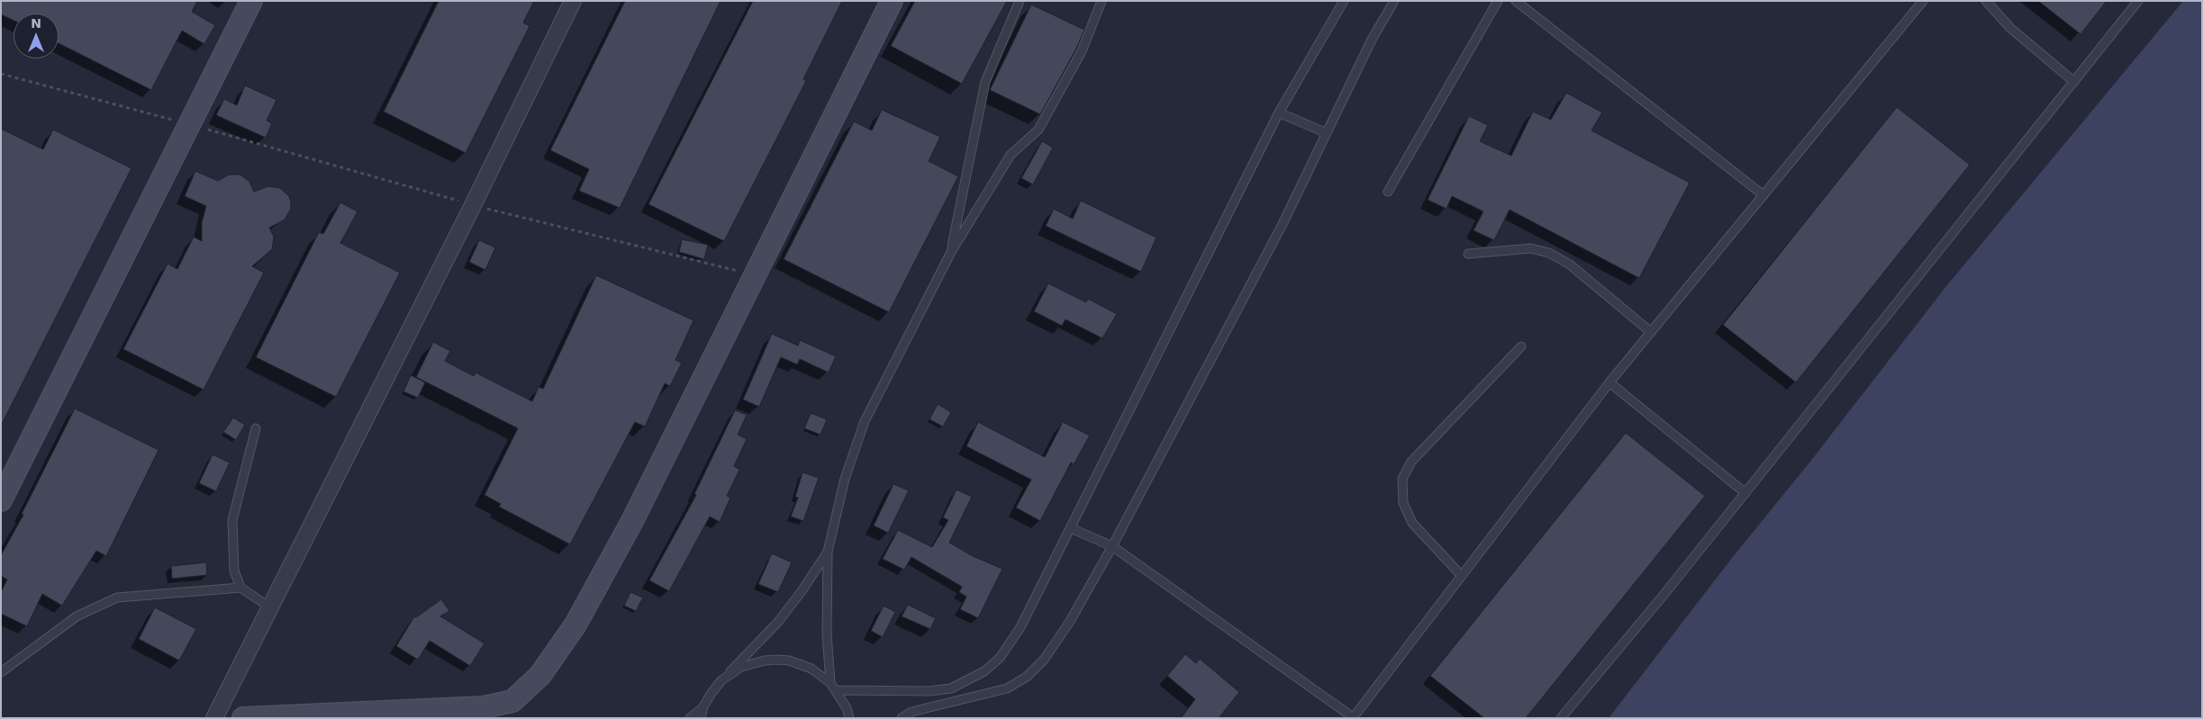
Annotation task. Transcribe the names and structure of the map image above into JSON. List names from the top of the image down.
{
  "north": "top"
}
